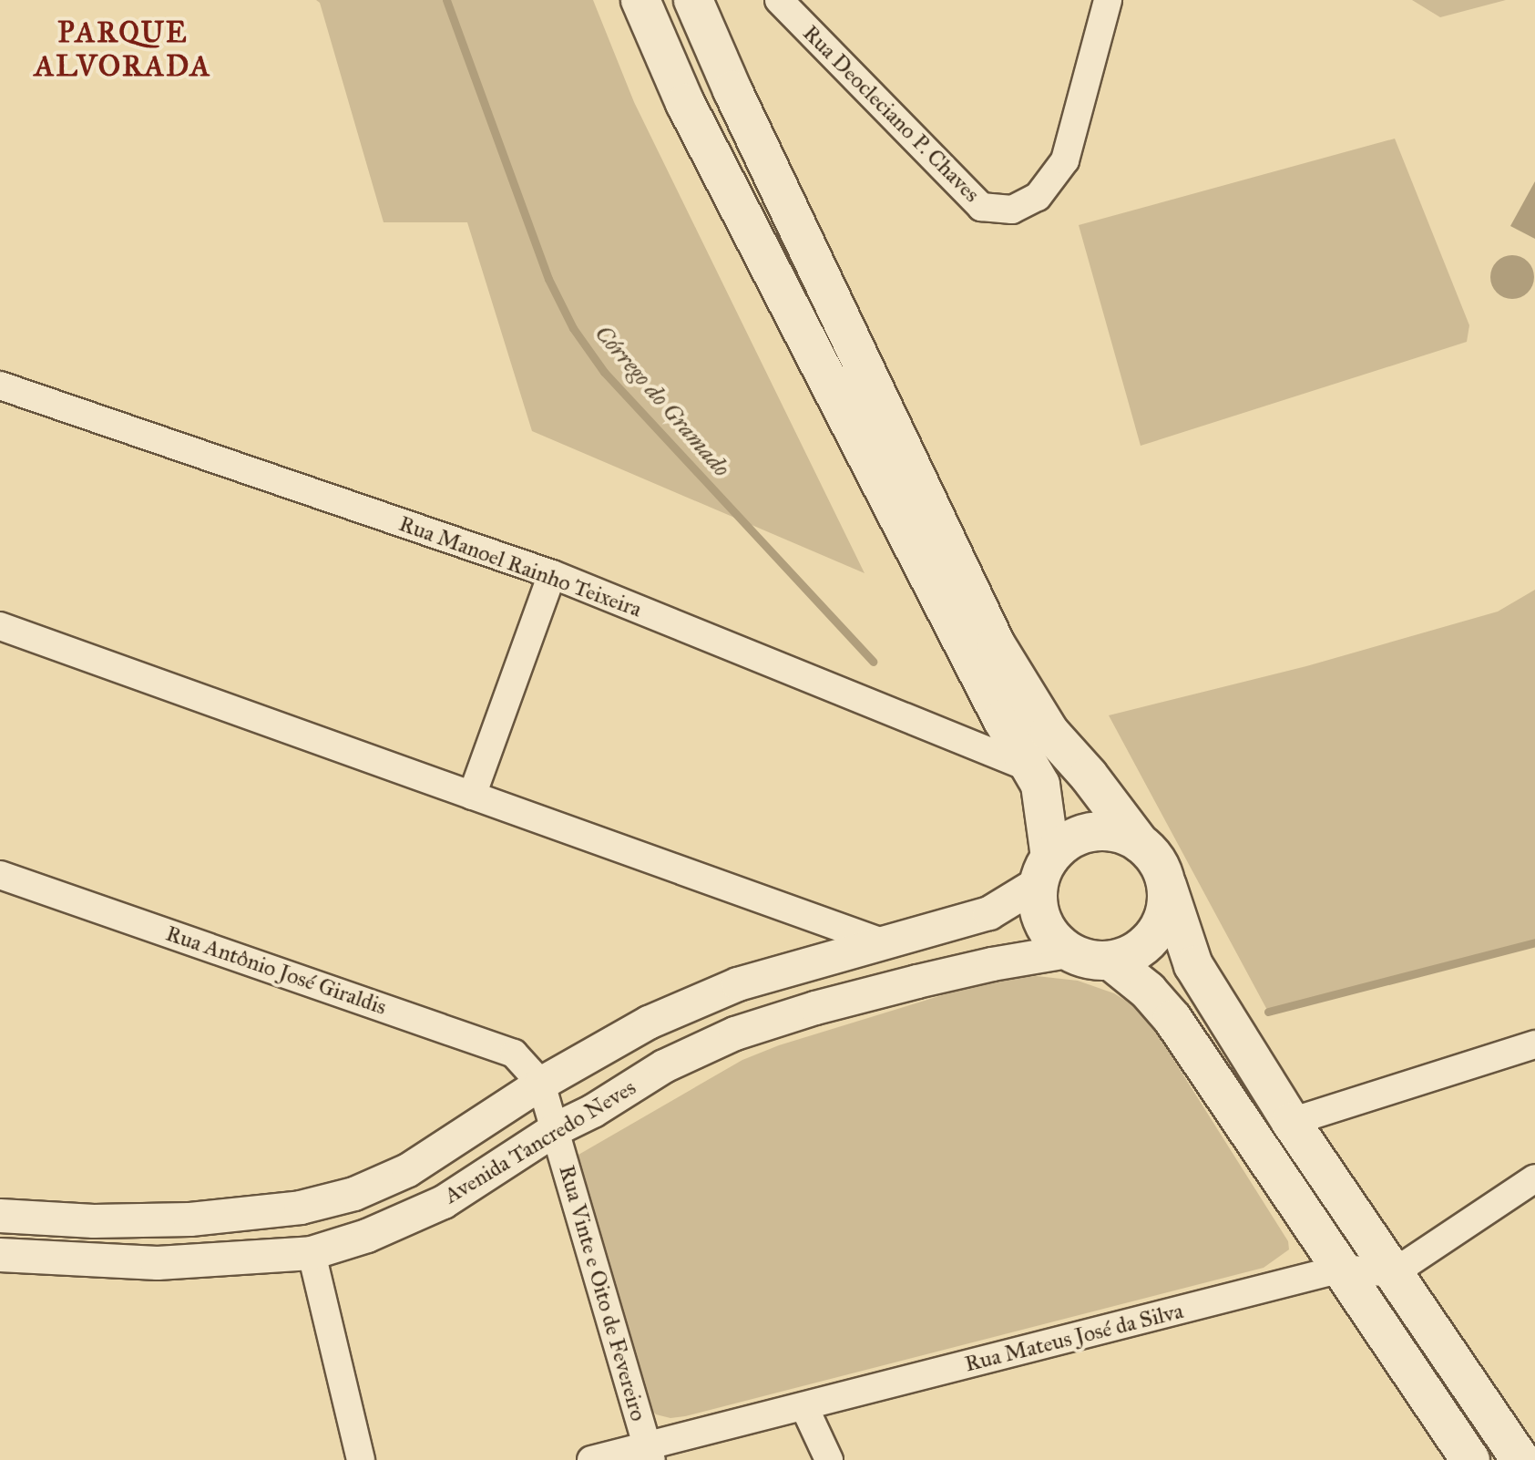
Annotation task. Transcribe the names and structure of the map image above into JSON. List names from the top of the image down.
{
  "streets": {
    "street": [
      "Rua Deocleciano P. Chaves",
      "Rua Manoel Rainho Teixeira",
      "Rua Antônio José Giraldis",
      "Avenida Tancredo Neves",
      "Rua Vinte e Oito de Fevereiro",
      "Rua Mateus José da Silva"
    ]
  },
  "crossings": [
    ["Rua Antônio José Giraldis", "Avenida Tancredo Neves"],
    ["Rua Antônio José Giraldis", "Rua Vinte e Oito de Fevereiro"],
    ["Avenida Tancredo Neves", "Rua Vinte e Oito de Fevereiro"],
    ["Rua Vinte e Oito de Fevereiro", "Rua Mateus José da Silva"]
  ],
  "districts": ["PARQUE ALVORADA"],
  "water": ["Córrego do Gramado"]
}
